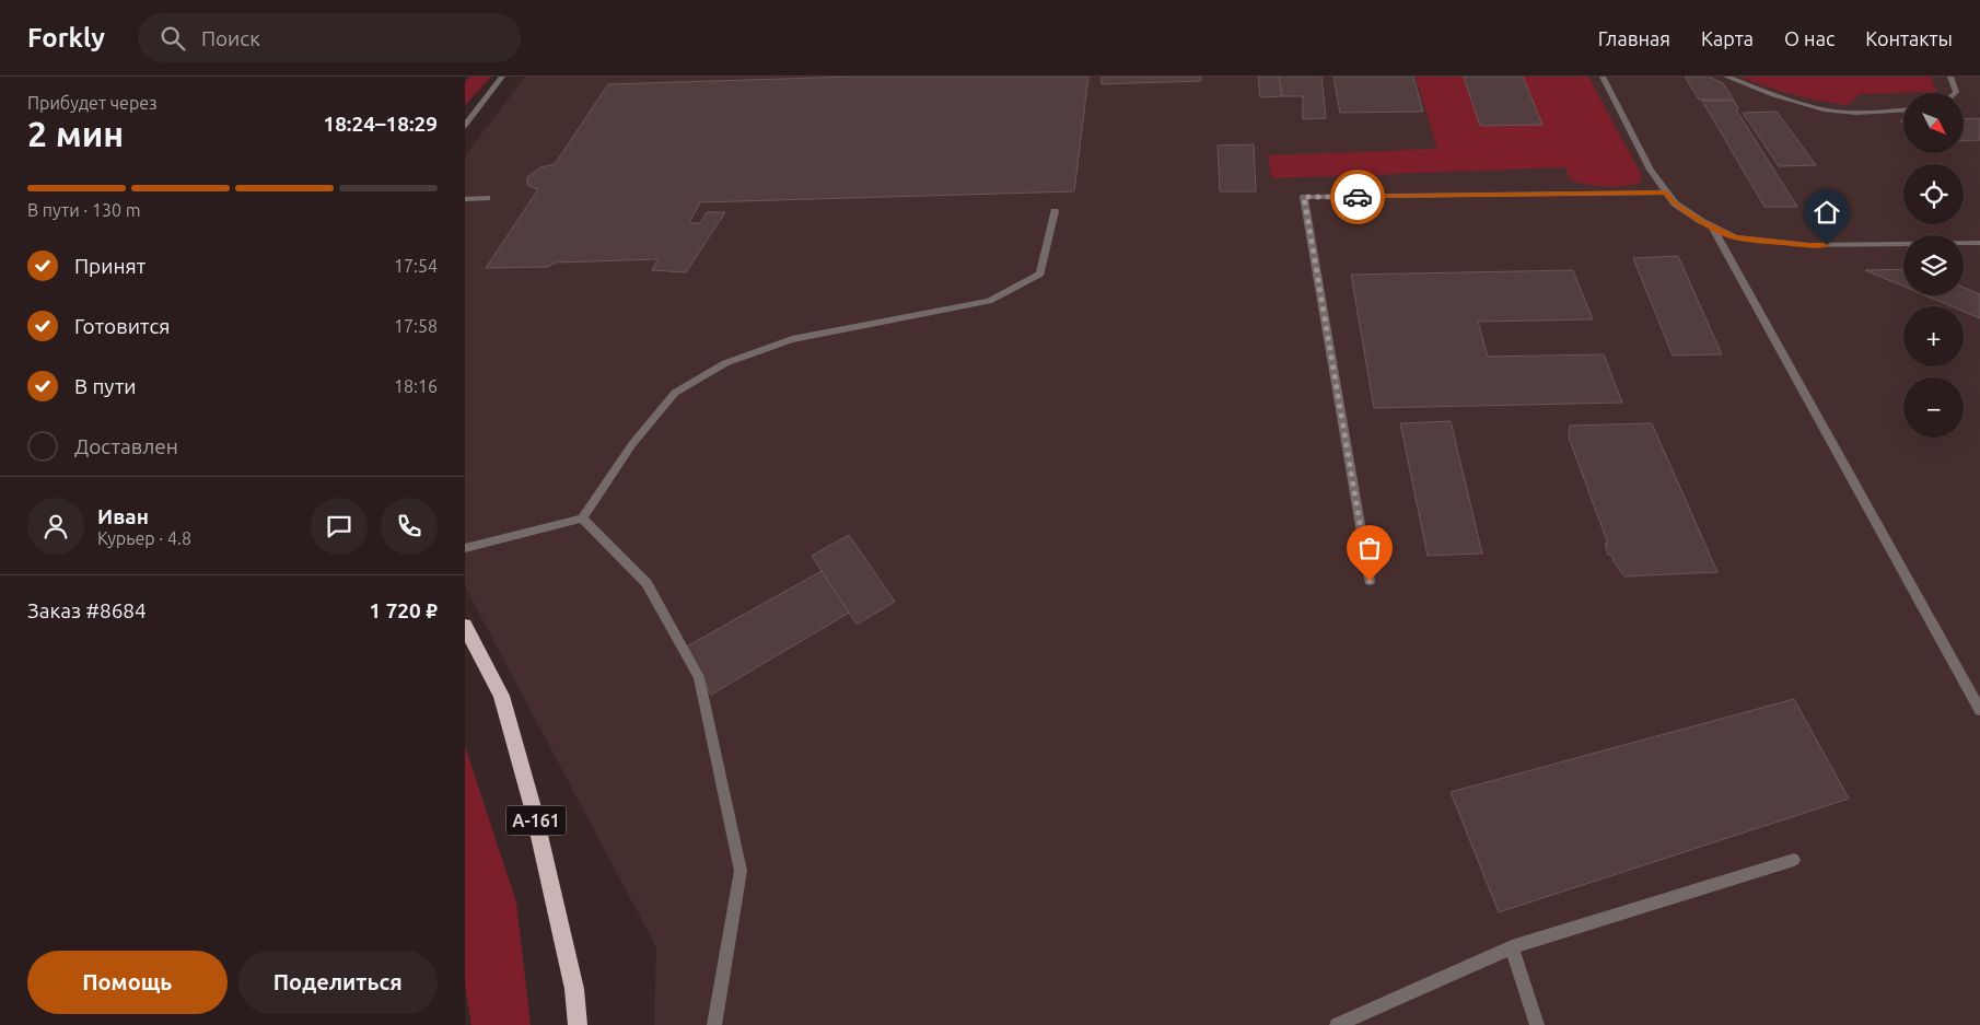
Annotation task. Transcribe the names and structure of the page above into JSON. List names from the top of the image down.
{
  "streets": {
    "highway": ["А-161"]
  },
  "north": "bottom right",
  "page": {
    "header": "Forkly",
    "search": "Поиск",
    "nav": [
      "Главная",
      "Карта",
      "О нас",
      "Контакты"
    ],
    "heading": ["2 мин", "Прибудет через", "18:24–18:29"],
    "panel": [
      "Иван",
      "Курьер · 4.8",
      "Заказ #8684",
      "1 720 ₽"
    ],
    "map_buttons": ["+", "−"],
    "bar": "В пути · 130 m",
    "list": [
      ["Принят", "17:54"],
      ["Готовится", "17:58"],
      ["В пути", "18:16"],
      "Доставлен"
    ],
    "buttons": ["Помощь", "Поделиться"]
  }
}
